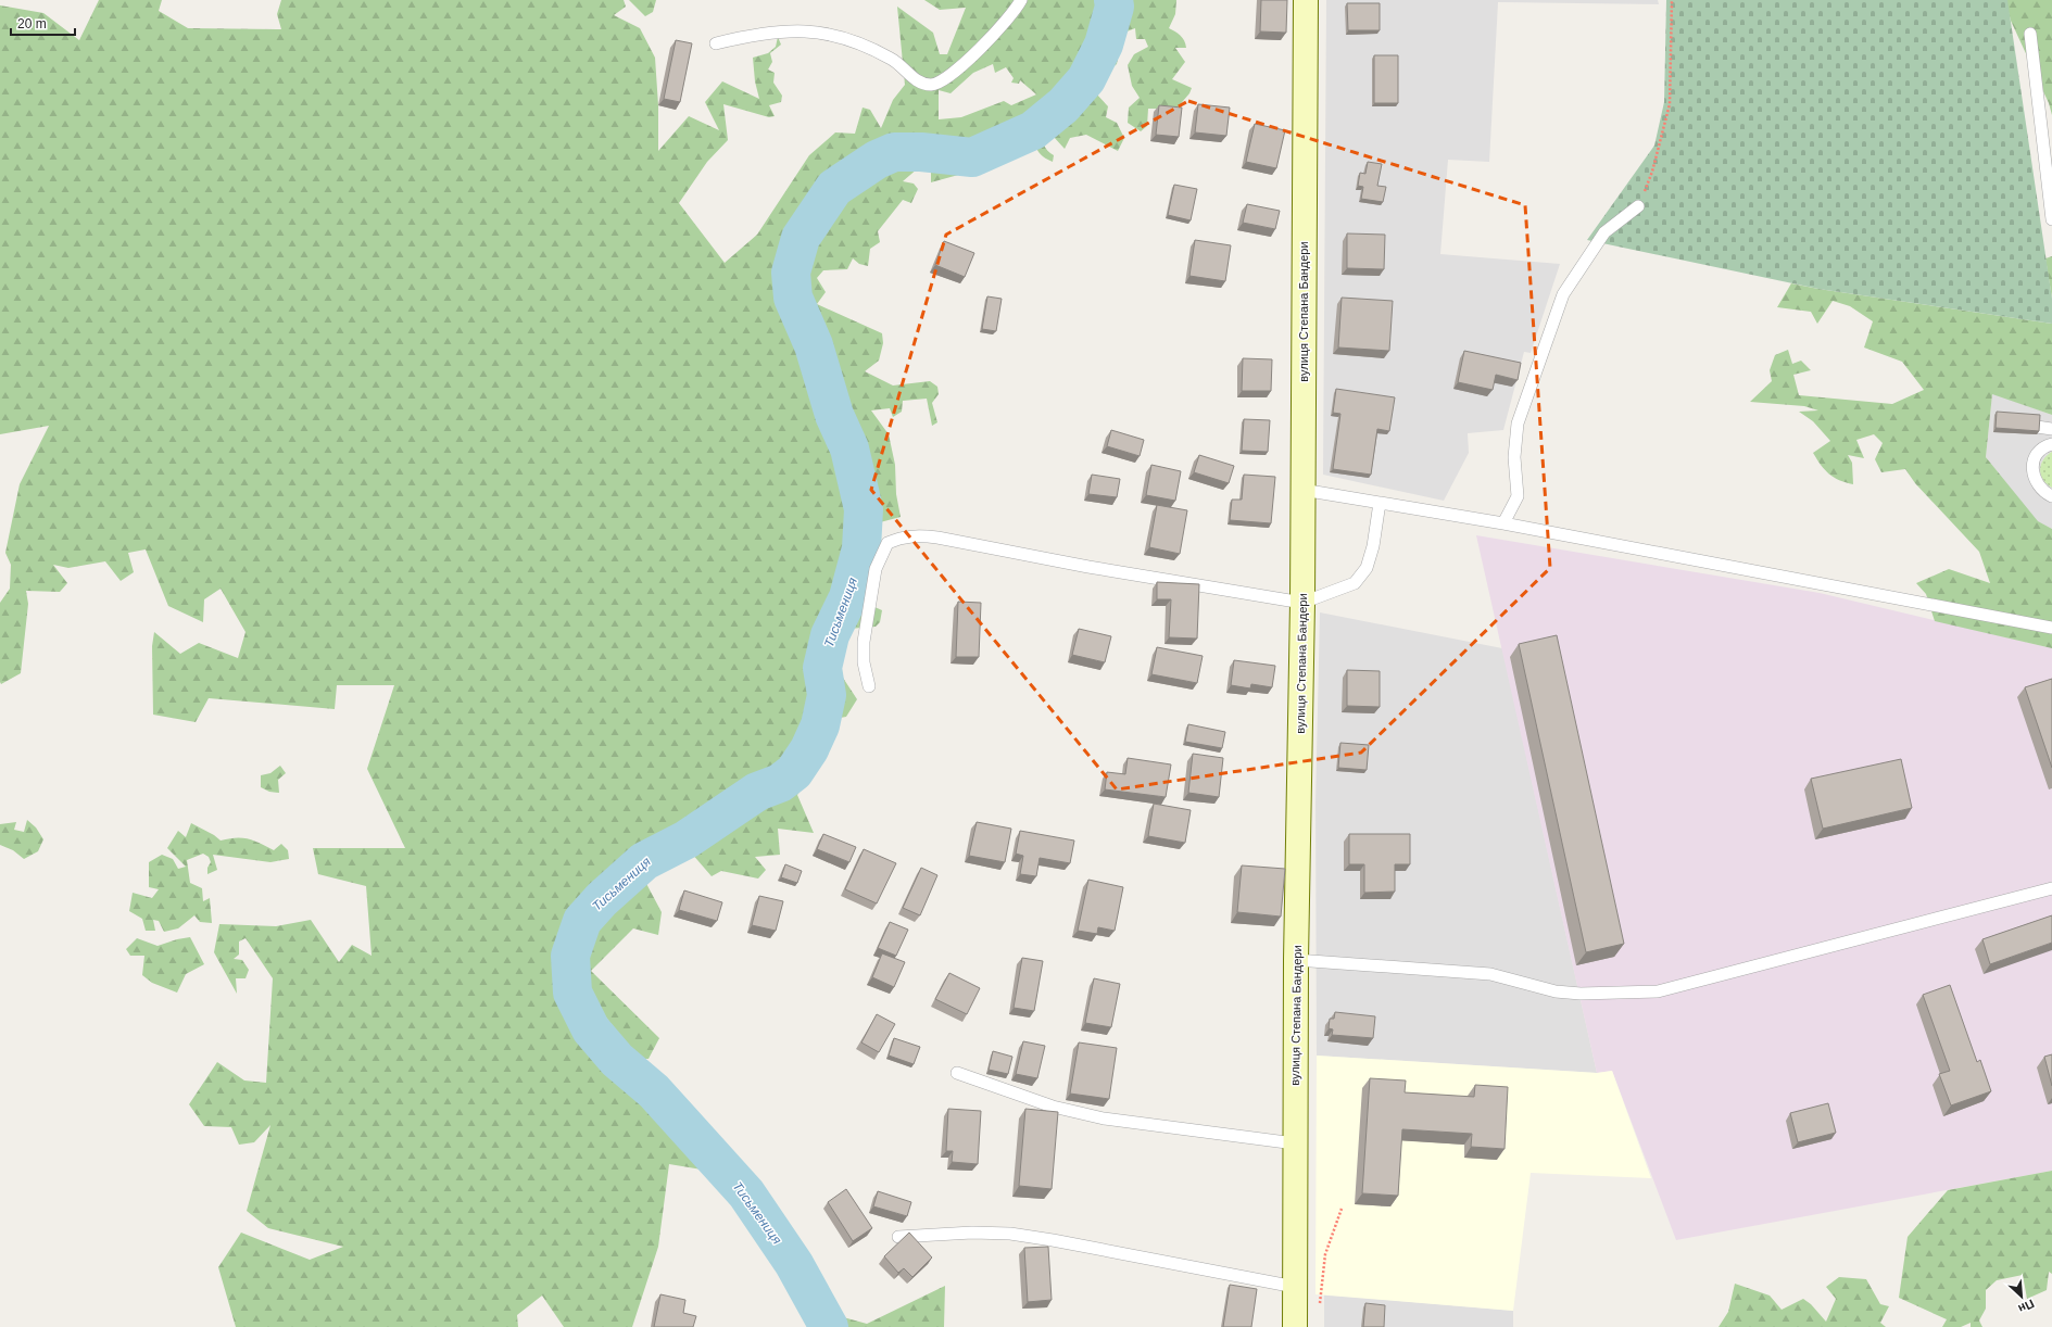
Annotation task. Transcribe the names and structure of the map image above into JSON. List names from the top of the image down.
{
  "streets": {
    "main road": ["вулиця Степана Бандери"]
  },
  "water": ["Тисьмениця"],
  "scale_bar": "20 m",
  "north": "bottom right"
}
